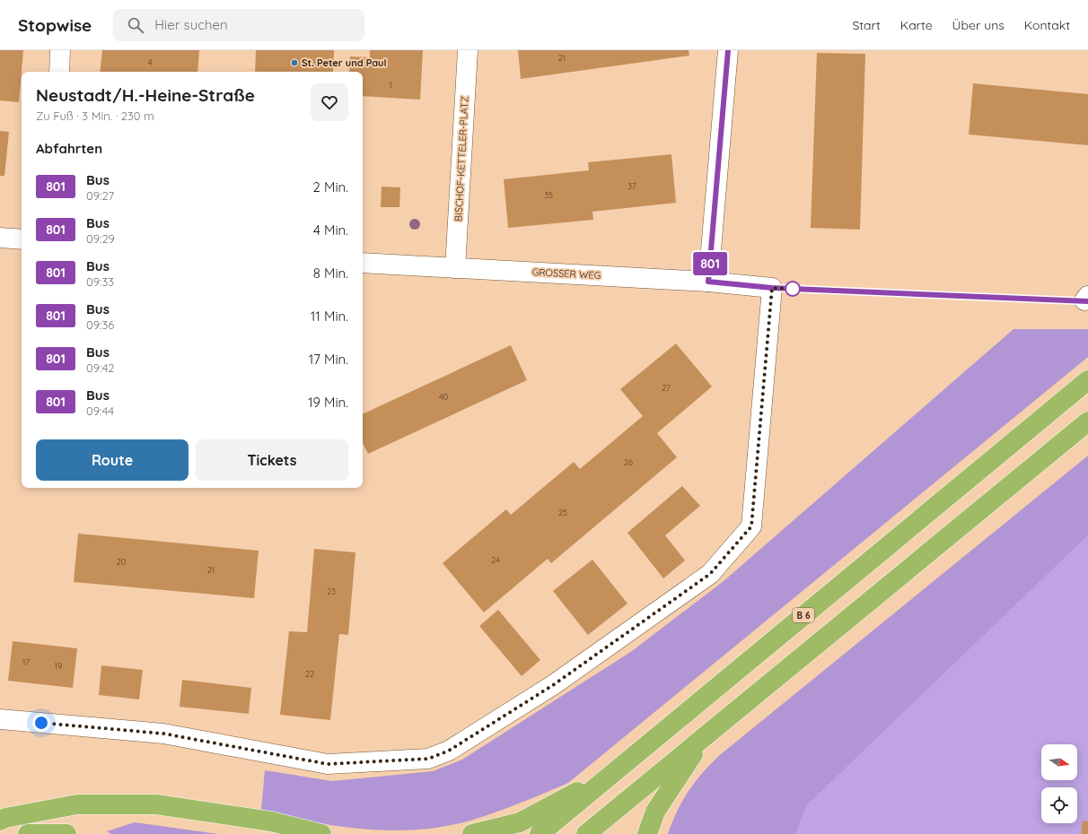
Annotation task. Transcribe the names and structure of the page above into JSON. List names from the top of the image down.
{
  "streets": {
    "highway": ["B 6"],
    "street": ["BISCHOF-KETTELER-PLATZ", "GROSSER WEG"]
  },
  "crossings": [
    ["BISCHOF-KETTELER-PLATZ", "GROSSER WEG"]
  ],
  "places": ["St. Peter und Paul"],
  "lines": ["bus line 801"],
  "house_numbers": [
    "21",
    "4",
    "1",
    "37",
    "35",
    "27",
    "40",
    "26",
    "25",
    "24",
    "20",
    "21",
    "23",
    "17",
    "19",
    "22"
  ],
  "north": "right",
  "page": {
    "header": "Stopwise",
    "search": "Hier suchen",
    "nav": [
      "Start",
      "Karte",
      "Über uns",
      "Kontakt"
    ],
    "on_map": "801",
    "heading": [
      ["Neustadt/H.-Heine-Straße", "Zu Fuß · 3 Min. · 230 m"],
      "Abfahrten"
    ],
    "list": [
      {
        "mark": "801",
        "name": "Bus",
        "note": "09:27",
        "value": "2 Min."
      },
      {
        "mark": "801",
        "name": "Bus",
        "note": "09:29",
        "value": "4 Min."
      },
      {
        "mark": "801",
        "name": "Bus",
        "note": "09:33",
        "value": "8 Min."
      },
      {
        "mark": "801",
        "name": "Bus",
        "note": "09:36",
        "value": "11 Min."
      },
      {
        "mark": "801",
        "name": "Bus",
        "note": "09:42",
        "value": "17 Min."
      },
      {
        "mark": "801",
        "name": "Bus",
        "note": "09:44",
        "value": "19 Min."
      }
    ],
    "buttons": ["Route", "Tickets"]
  }
}
